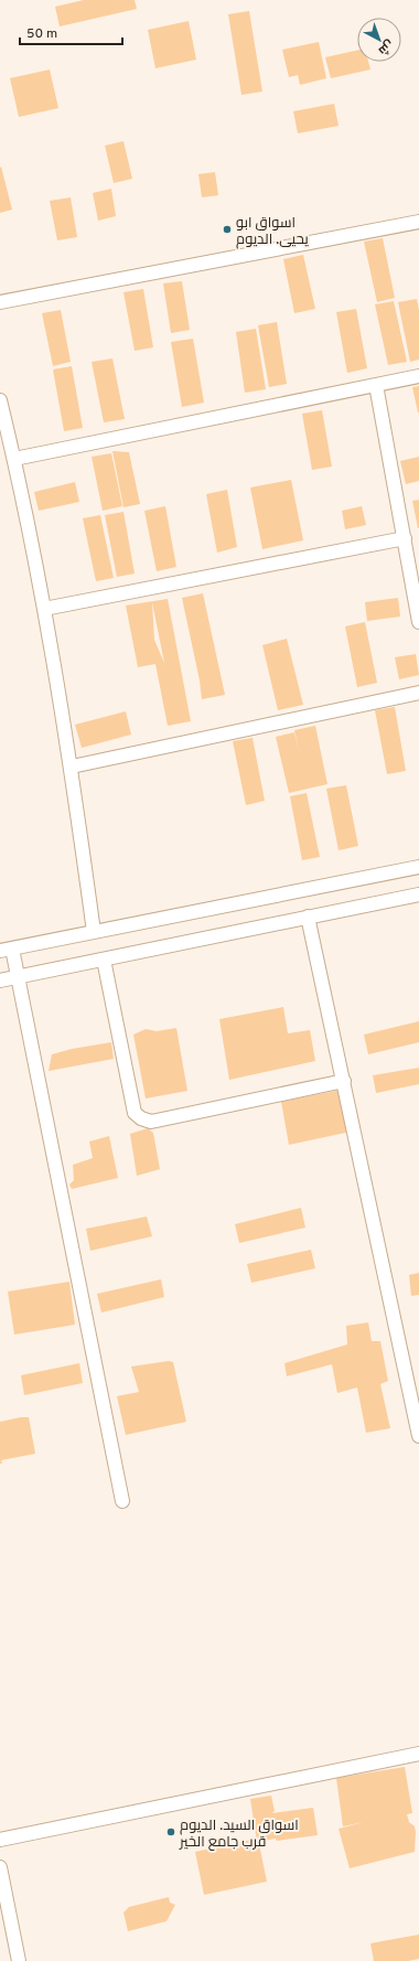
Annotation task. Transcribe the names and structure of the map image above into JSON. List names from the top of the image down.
{
  "places": ["اسواق ابو يحيى. الديوم", "اسواق السيد. الديوم قرب جامع الخير"],
  "scale_bar": "50 m",
  "north": "bottom right"
}
